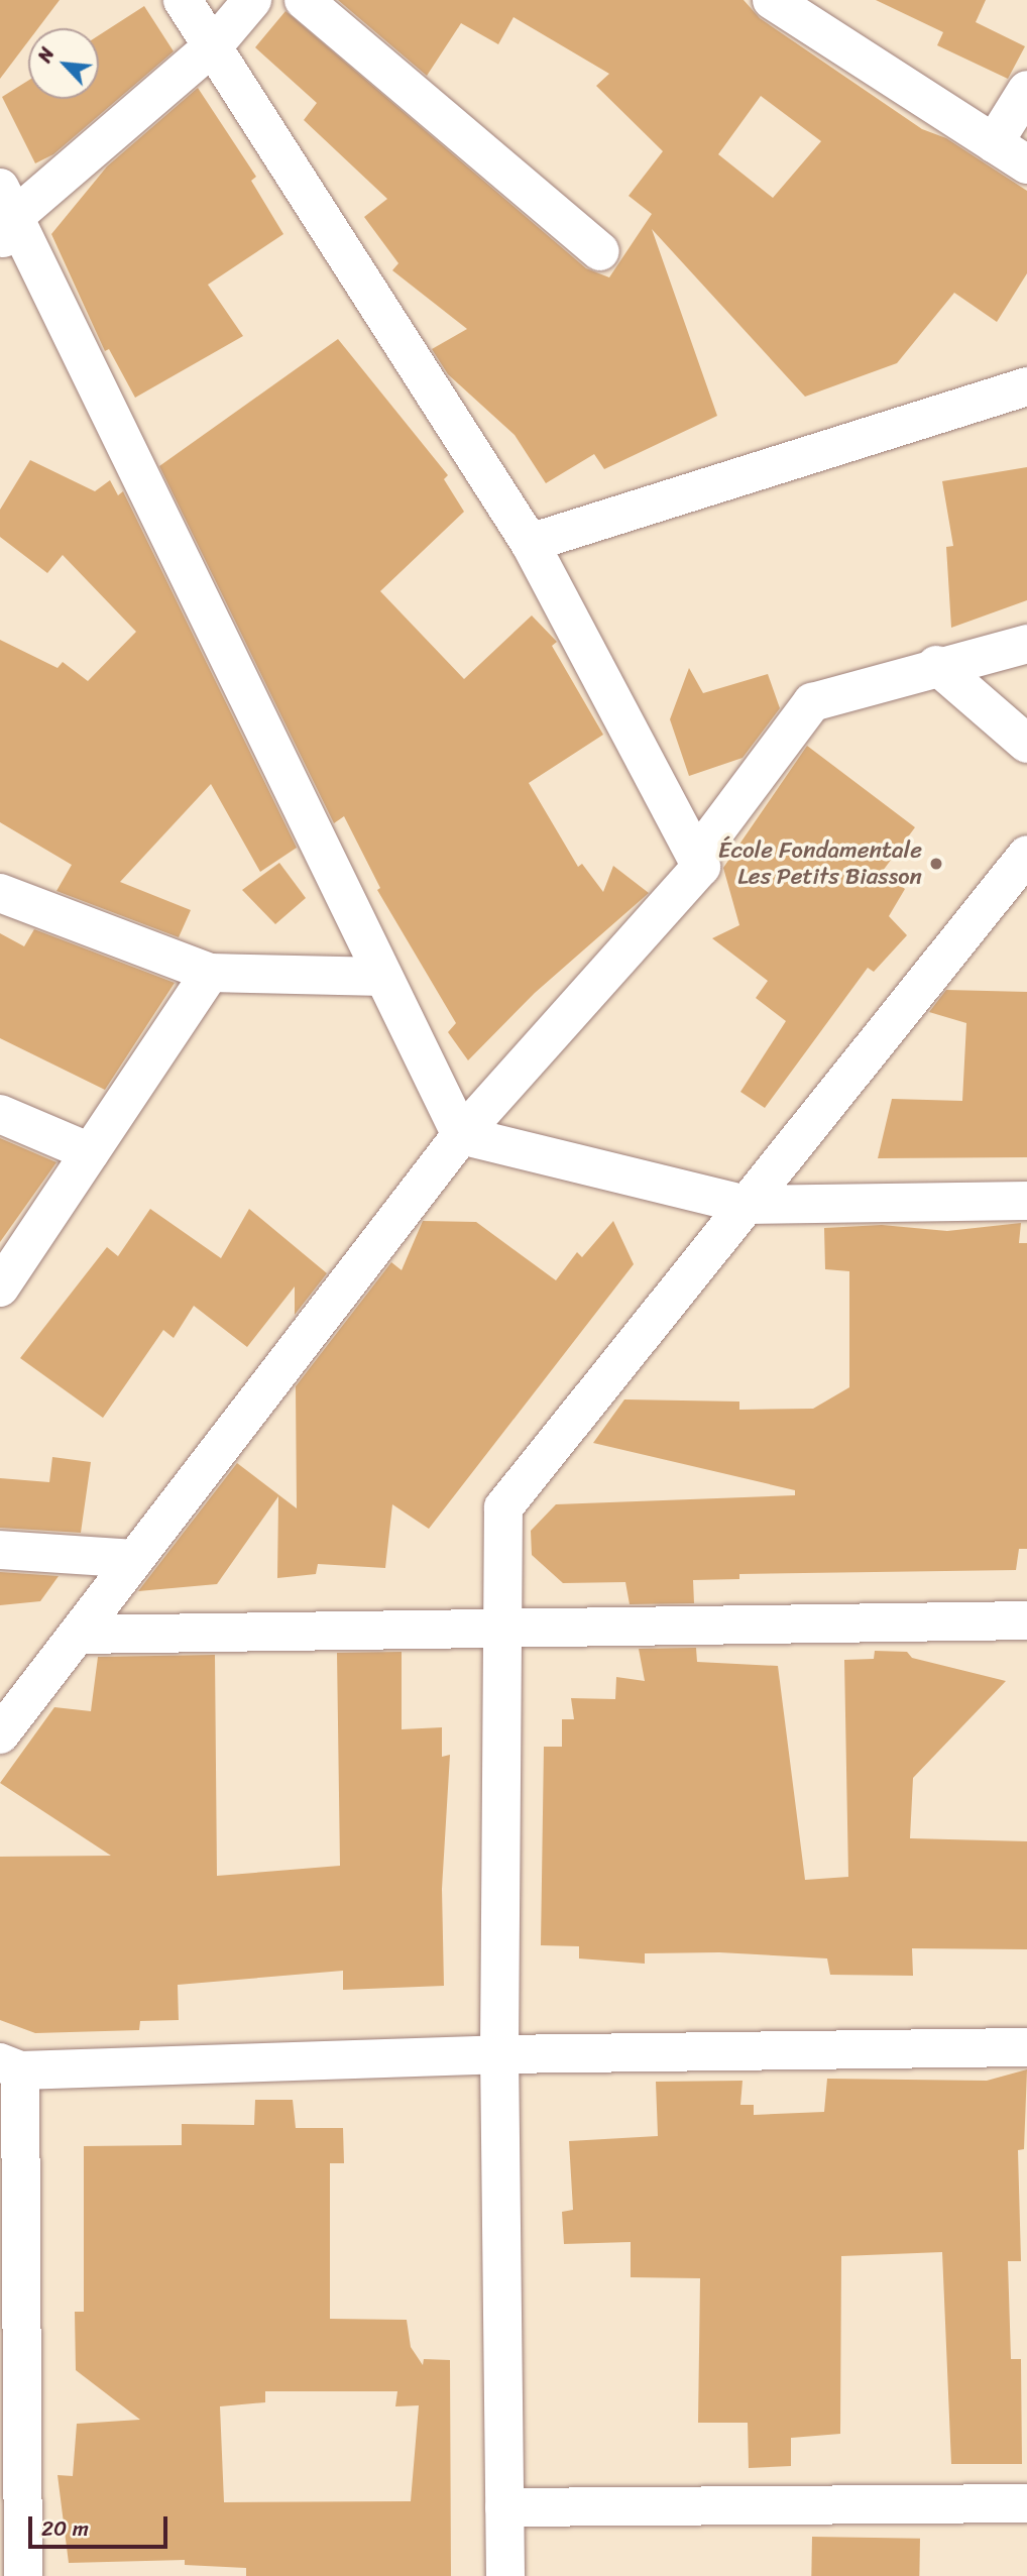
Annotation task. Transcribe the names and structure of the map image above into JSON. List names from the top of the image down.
{
  "places": ["École Fondamentale Les Petits Biasson"],
  "scale_bar": "20 m",
  "north": "top left"
}
